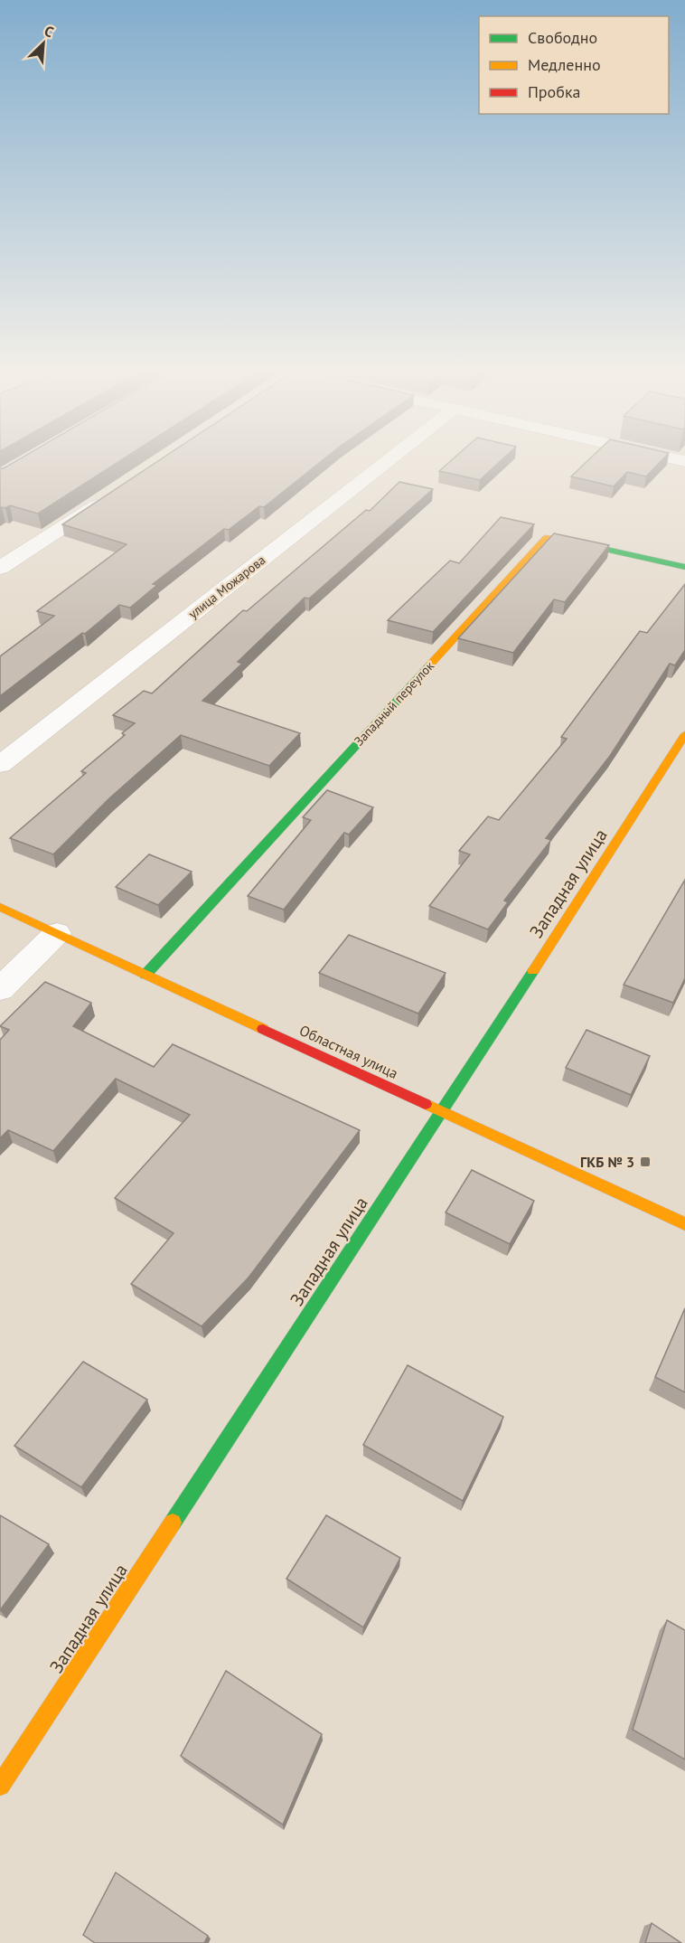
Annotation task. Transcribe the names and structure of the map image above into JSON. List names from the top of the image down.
{
  "streets": {
    "street": [
      "улица Можарова",
      "Западный переулок",
      "Западная улица",
      "Областная улица"
    ]
  },
  "crossings": [
    ["Западный переулок", "Областная улица"],
    ["Западная улица", "Областная улица"]
  ],
  "places": {
    "transit": ["ГКБ № 3"]
  },
  "legend": ["Свободно", "Медленно", "Пробка"],
  "north": "top right"
}
